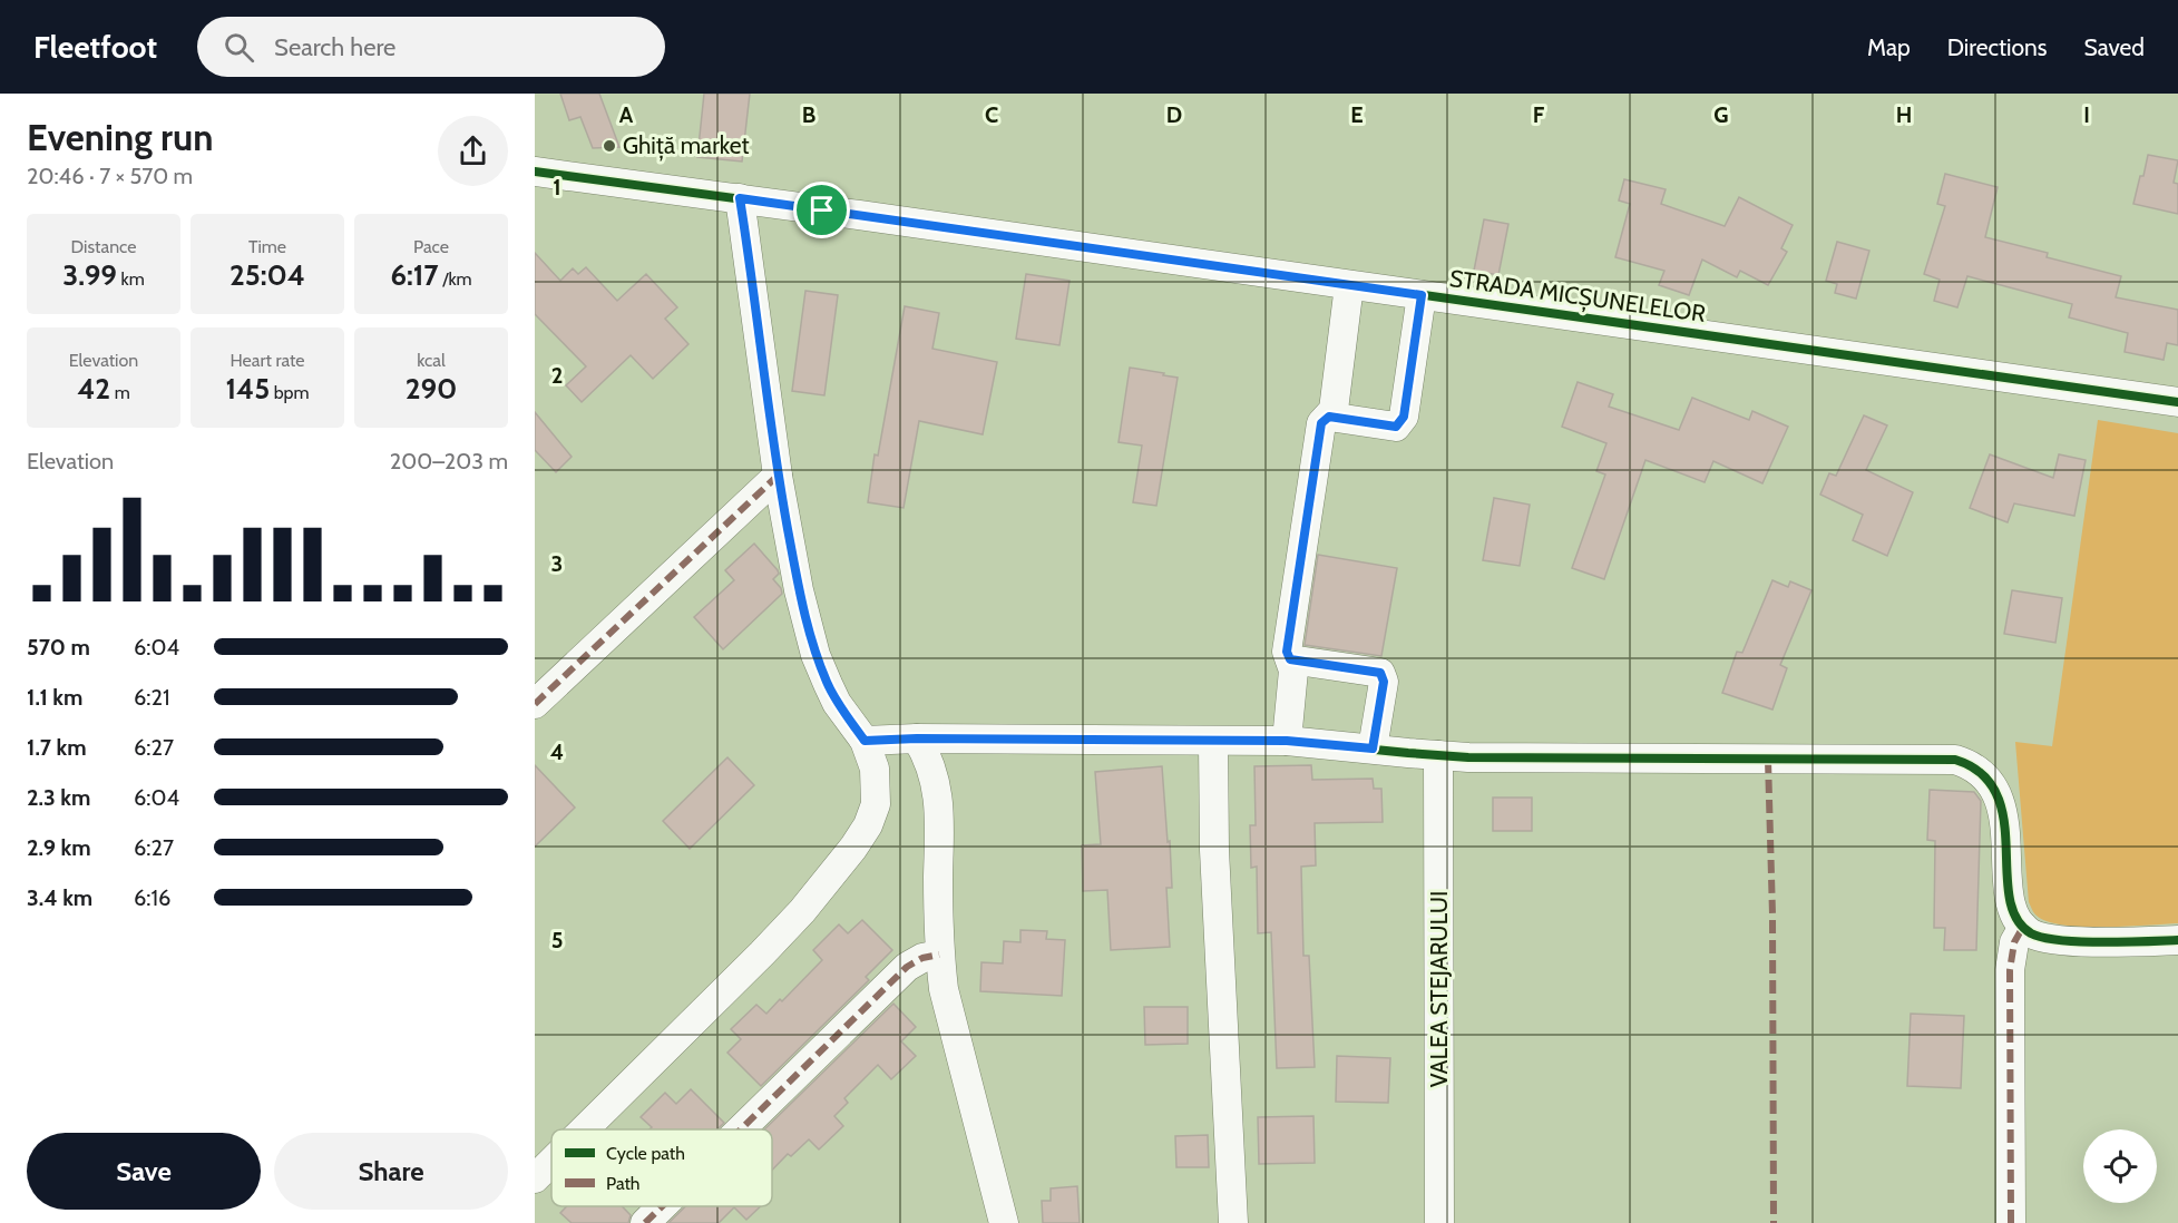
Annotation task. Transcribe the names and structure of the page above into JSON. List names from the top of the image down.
{
  "streets": {
    "street": ["STRADA MICȘUNELELOR", "VALEA STEJARULUI"]
  },
  "places": ["Ghiță market"],
  "legend": ["Cycle path", "Path"],
  "page": {
    "header": "Fleetfoot",
    "search": "Search here",
    "nav": ["Map", "Directions", "Saved"],
    "heading": ["Evening run", "20:46 · 7 × 570 m"],
    "stats": [
      ["Distance", "3.99 km"],
      ["Time", "25:04"],
      ["Pace", "6:17 /km"],
      ["Elevation", "42 m"],
      ["Heart rate", "145 bpm"],
      ["kcal", "290"]
    ],
    "chart": ["Elevation", "200–203 m"],
    "list": [
      {
        "name": "570 m",
        "note": "6:04"
      },
      {
        "name": "1.1 km",
        "note": "6:21"
      },
      {
        "name": "1.7 km",
        "note": "6:27"
      },
      {
        "name": "2.3 km",
        "note": "6:04"
      },
      {
        "name": "2.9 km",
        "note": "6:27"
      },
      {
        "name": "3.4 km",
        "note": "6:16"
      }
    ],
    "buttons": ["Save", "Share"]
  },
  "grid": {
    "columns": [
      "A",
      "B",
      "C",
      "D",
      "E",
      "F",
      "G",
      "H",
      "I"
    ],
    "rows": [
      "1",
      "2",
      "3",
      "4",
      "5"
    ]
  }
}
